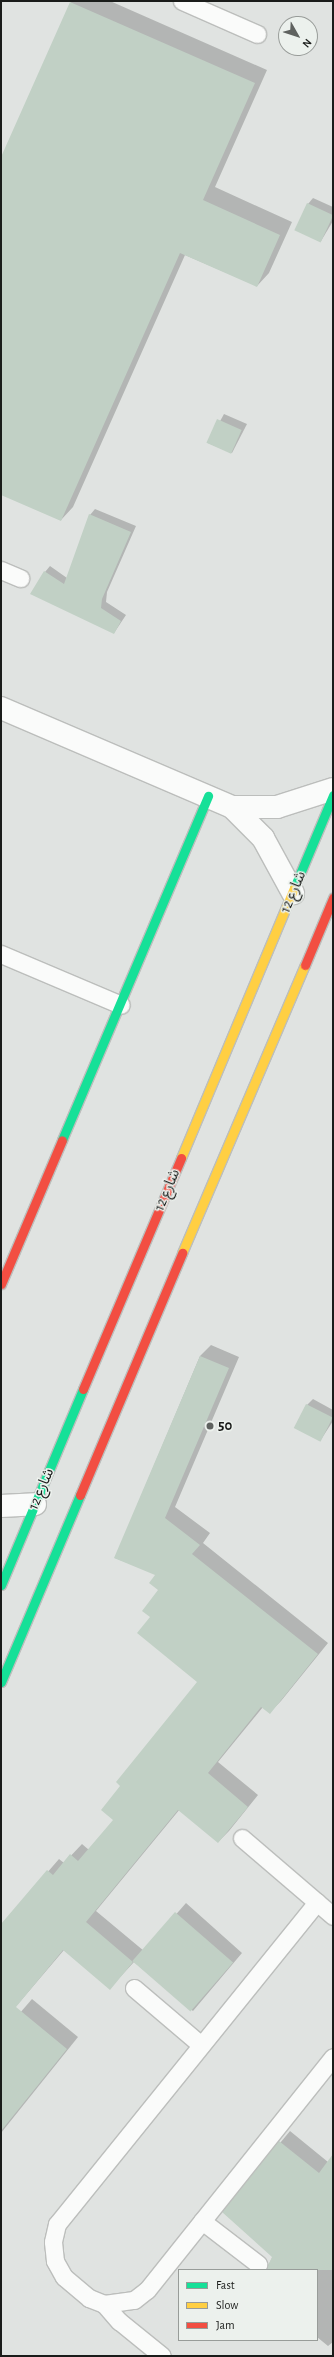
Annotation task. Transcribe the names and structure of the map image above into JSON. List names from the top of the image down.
{
  "streets": {
    "street": ["شارع 12"]
  },
  "places": ["50"],
  "legend": ["Fast", "Slow", "Jam"],
  "north": "bottom right"
}
